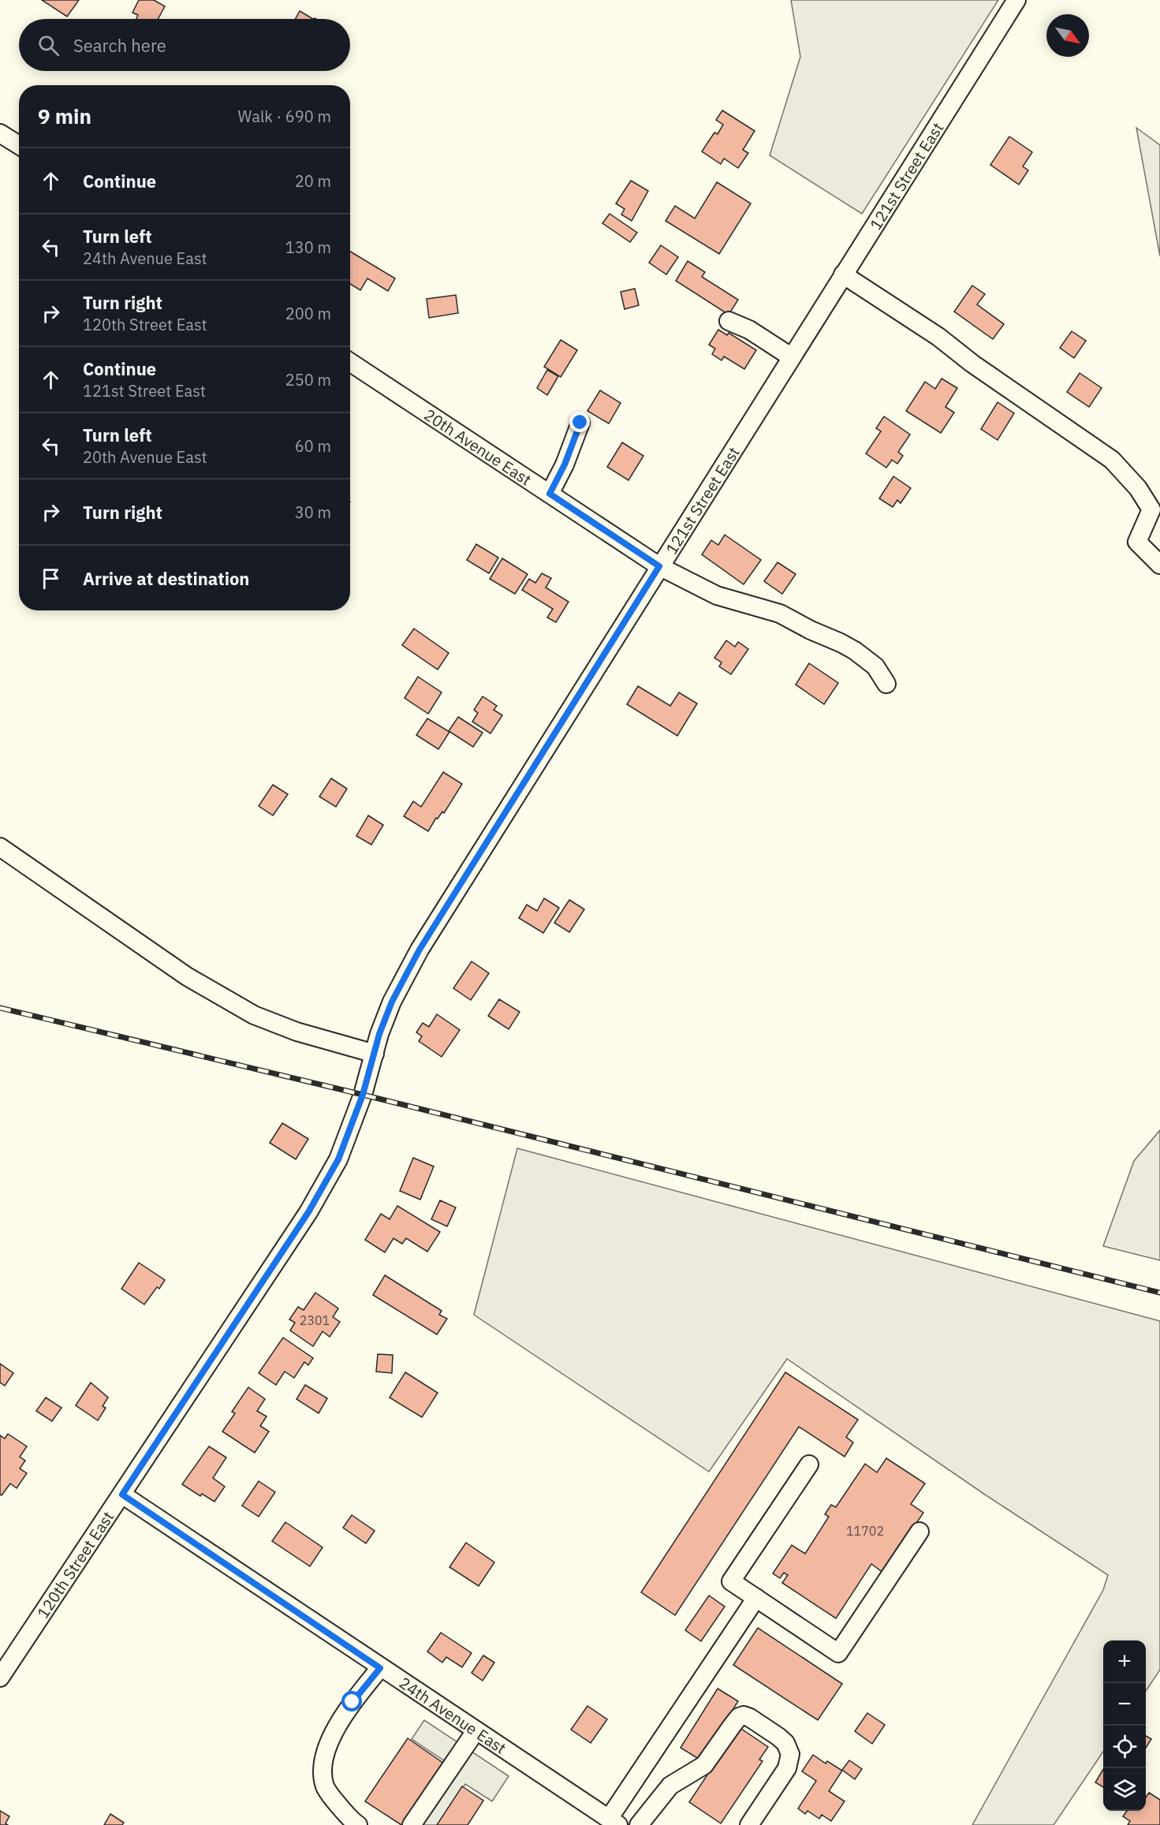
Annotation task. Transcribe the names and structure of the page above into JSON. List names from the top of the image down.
{
  "streets": {
    "street": [
      "121st Street East",
      "20th Avenue East",
      "120th Street East",
      "24th Avenue East"
    ]
  },
  "crossings": [
    ["121st Street East", "20th Avenue East"],
    ["121st Street East", "120th Street East"],
    ["120th Street East", "24th Avenue East"]
  ],
  "house_numbers": ["2301", "11702"],
  "north": "bottom right",
  "page": {
    "search": "Search here",
    "heading": ["9 min", "Walk · 690 m"],
    "list": [
      ["Continue", "20 m"],
      ["Turn left", "24th Avenue East", "130 m"],
      ["Turn right", "120th Street East", "200 m"],
      ["Continue", "121st Street East", "250 m"],
      ["Turn left", "20th Avenue East", "60 m"],
      ["Turn right", "30 m"],
      "Arrive at destination"
    ],
    "map_buttons": ["+", "−"]
  }
}
